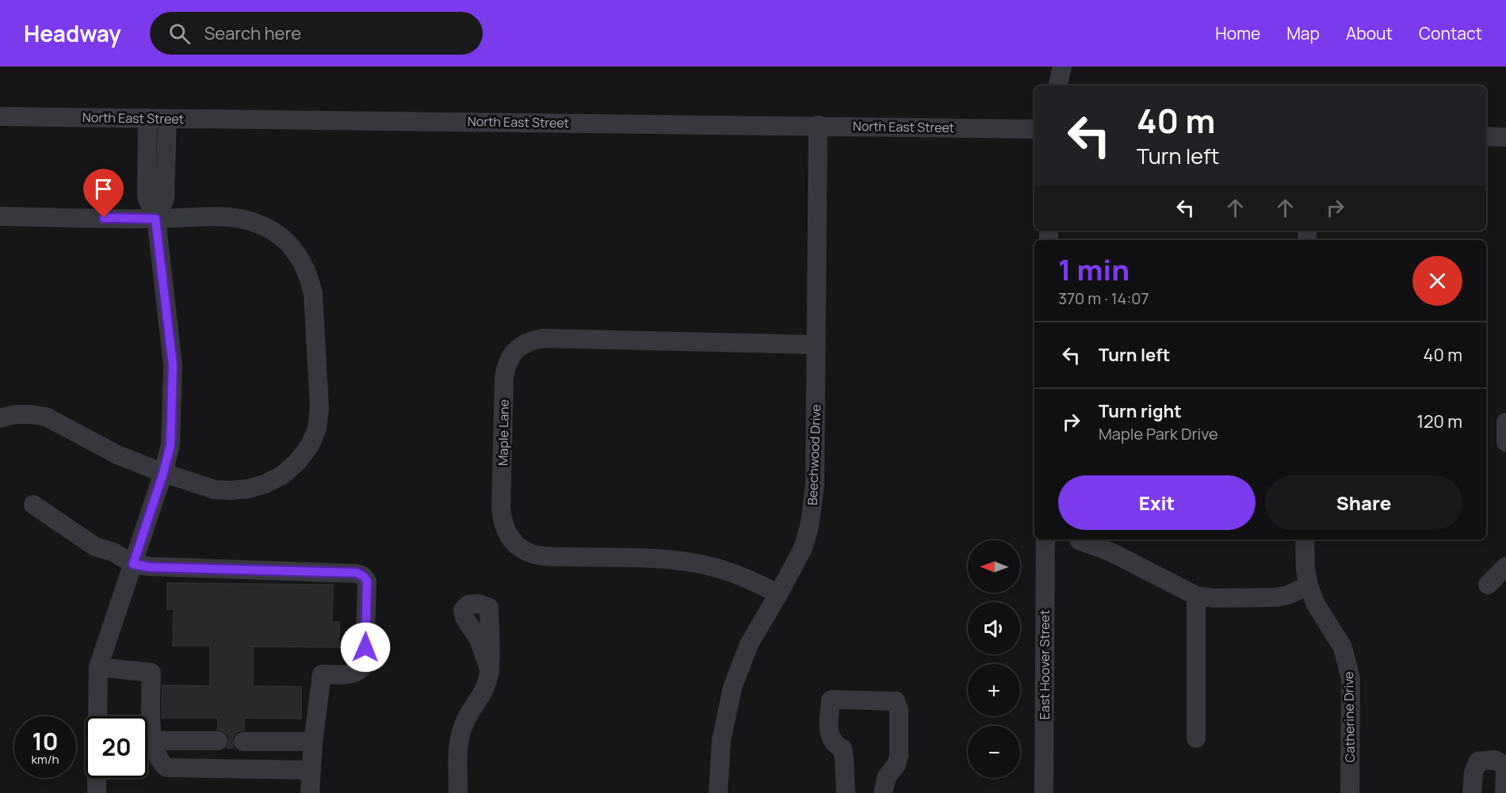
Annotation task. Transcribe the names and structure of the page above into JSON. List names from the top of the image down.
{
  "streets": {
    "street": [
      "North East Street",
      "Maple Lane",
      "Beechwood Drive",
      "East Hoover Street",
      "Catherine Drive"
    ]
  },
  "crossings": [
    ["North East Street", "Beechwood Drive"],
    ["Maple Lane", "Beechwood Drive"]
  ],
  "north": "left",
  "page": {
    "header": "Headway",
    "search": "Search here",
    "nav": [
      "Home",
      "Map",
      "About",
      "Contact"
    ],
    "turn": ["40 m", "Turn left"],
    "heading": ["1 min", "370 m · 14:07"],
    "list": [
      {
        "name": "Turn left",
        "value": "40 m"
      },
      {
        "name": "Turn right",
        "note": "Maple Park Drive",
        "value": "120 m"
      }
    ],
    "buttons": ["Exit", "Share"],
    "map_buttons": ["+", "−"],
    "speed": "10 km/h",
    "limit": "20"
  }
}
